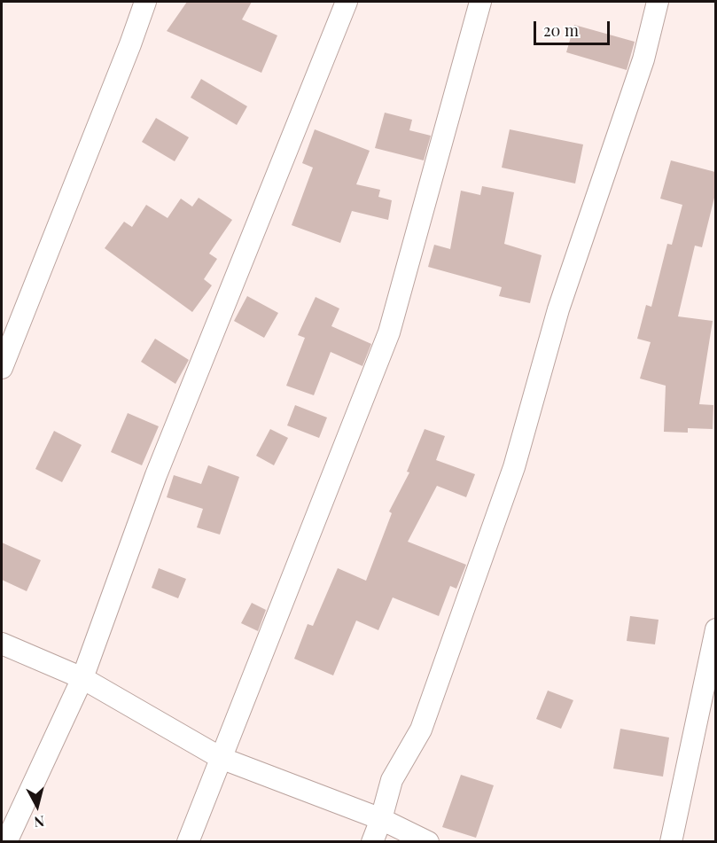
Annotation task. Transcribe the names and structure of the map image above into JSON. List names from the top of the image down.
{
  "scale_bar": "20 m",
  "north": "bottom"
}
